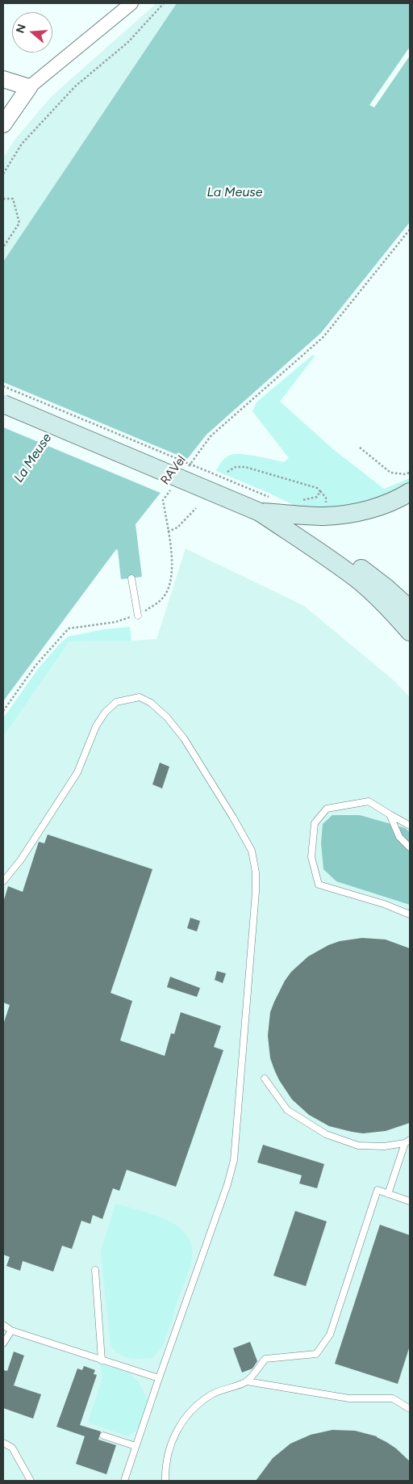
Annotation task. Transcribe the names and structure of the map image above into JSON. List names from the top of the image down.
{
  "streets": {
    "path": ["RAVel"]
  },
  "water": ["La Meuse"],
  "north": "left"
}
